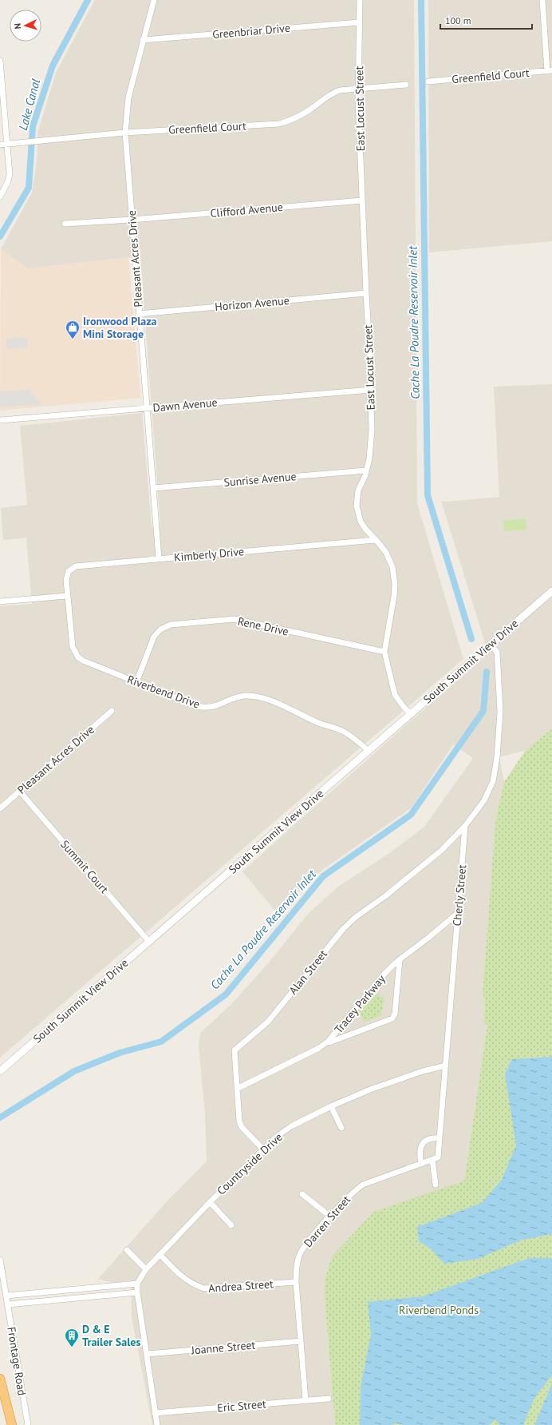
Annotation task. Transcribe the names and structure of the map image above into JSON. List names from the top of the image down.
{
  "streets": {
    "street": [
      "Greenbriar Drive",
      "Greenfield Court",
      "East Locust Street",
      "Clifford Avenue",
      "Pleasant Acres Drive",
      "Horizon Avenue",
      "Dawn Avenue",
      "Sunrise Avenue",
      "Kimberly Drive",
      "Rene Drive",
      "South Summit View Drive",
      "Riverbend Drive",
      "Summit Court",
      "Cherly Street",
      "Alan Street",
      "Tracey Parkway",
      "Countryside Drive",
      "Darren Street",
      "Andrea Street",
      "Joanne Street",
      "Frontage Road",
      "Eric Street"
    ]
  },
  "crossings": [
    ["Greenbriar Drive", "East Locust Street"],
    ["Greenbriar Drive", "Pleasant Acres Drive"],
    ["Greenfield Court", "East Locust Street"],
    ["Greenfield Court", "Pleasant Acres Drive"],
    ["East Locust Street", "Clifford Avenue"],
    ["East Locust Street", "Horizon Avenue"],
    ["East Locust Street", "Dawn Avenue"],
    ["East Locust Street", "Sunrise Avenue"],
    ["East Locust Street", "Kimberly Drive"],
    ["East Locust Street", "Rene Drive"],
    ["East Locust Street", "South Summit View Drive"],
    ["Clifford Avenue", "Pleasant Acres Drive"],
    ["Pleasant Acres Drive", "Horizon Avenue"],
    ["Pleasant Acres Drive", "Dawn Avenue"],
    ["Pleasant Acres Drive", "Sunrise Avenue"],
    ["Pleasant Acres Drive", "Kimberly Drive"],
    ["Pleasant Acres Drive", "Summit Court"],
    ["Kimberly Drive", "Riverbend Drive"],
    ["Rene Drive", "Riverbend Drive"],
    ["South Summit View Drive", "Riverbend Drive"],
    ["South Summit View Drive", "Summit Court"],
    ["Cherly Street", "Alan Street"],
    ["Cherly Street", "Tracey Parkway"],
    ["Cherly Street", "Countryside Drive"],
    ["Cherly Street", "Darren Street"],
    ["Alan Street", "Tracey Parkway"],
    ["Alan Street", "Countryside Drive"],
    ["Countryside Drive", "Andrea Street"],
    ["Darren Street", "Andrea Street"],
    ["Darren Street", "Joanne Street"],
    ["Darren Street", "Eric Street"]
  ],
  "water": ["Lake Canal", "Cache La Poudre Reservoir Inlet"],
  "parks": ["Riverbend Ponds"],
  "places": {
    "shop": ["Ironwood Plaza Mini Storage"],
    "building": ["D & E Trailer Sales"]
  },
  "scale_bar": "100 m",
  "north": "left"
}
